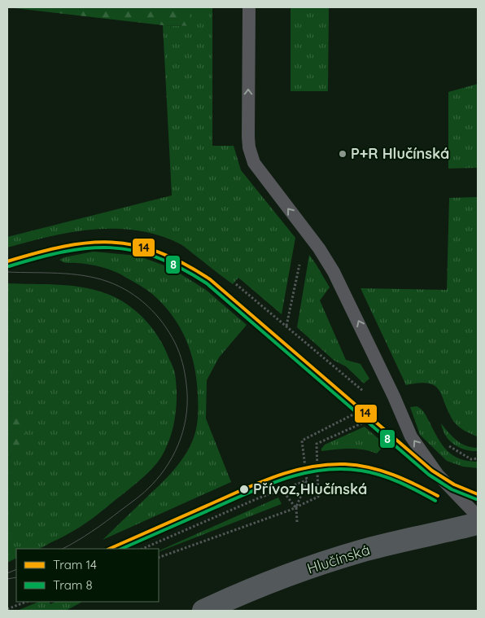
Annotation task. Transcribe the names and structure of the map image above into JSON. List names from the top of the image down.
{
  "streets": {
    "main road": ["Hlučínská"]
  },
  "places": ["P+R Hlučínská", "Přívoz,Hlučínská"],
  "lines": ["tram line 14", "tram line 8"],
  "legend": ["Tram 14", "Tram 8"]
}
